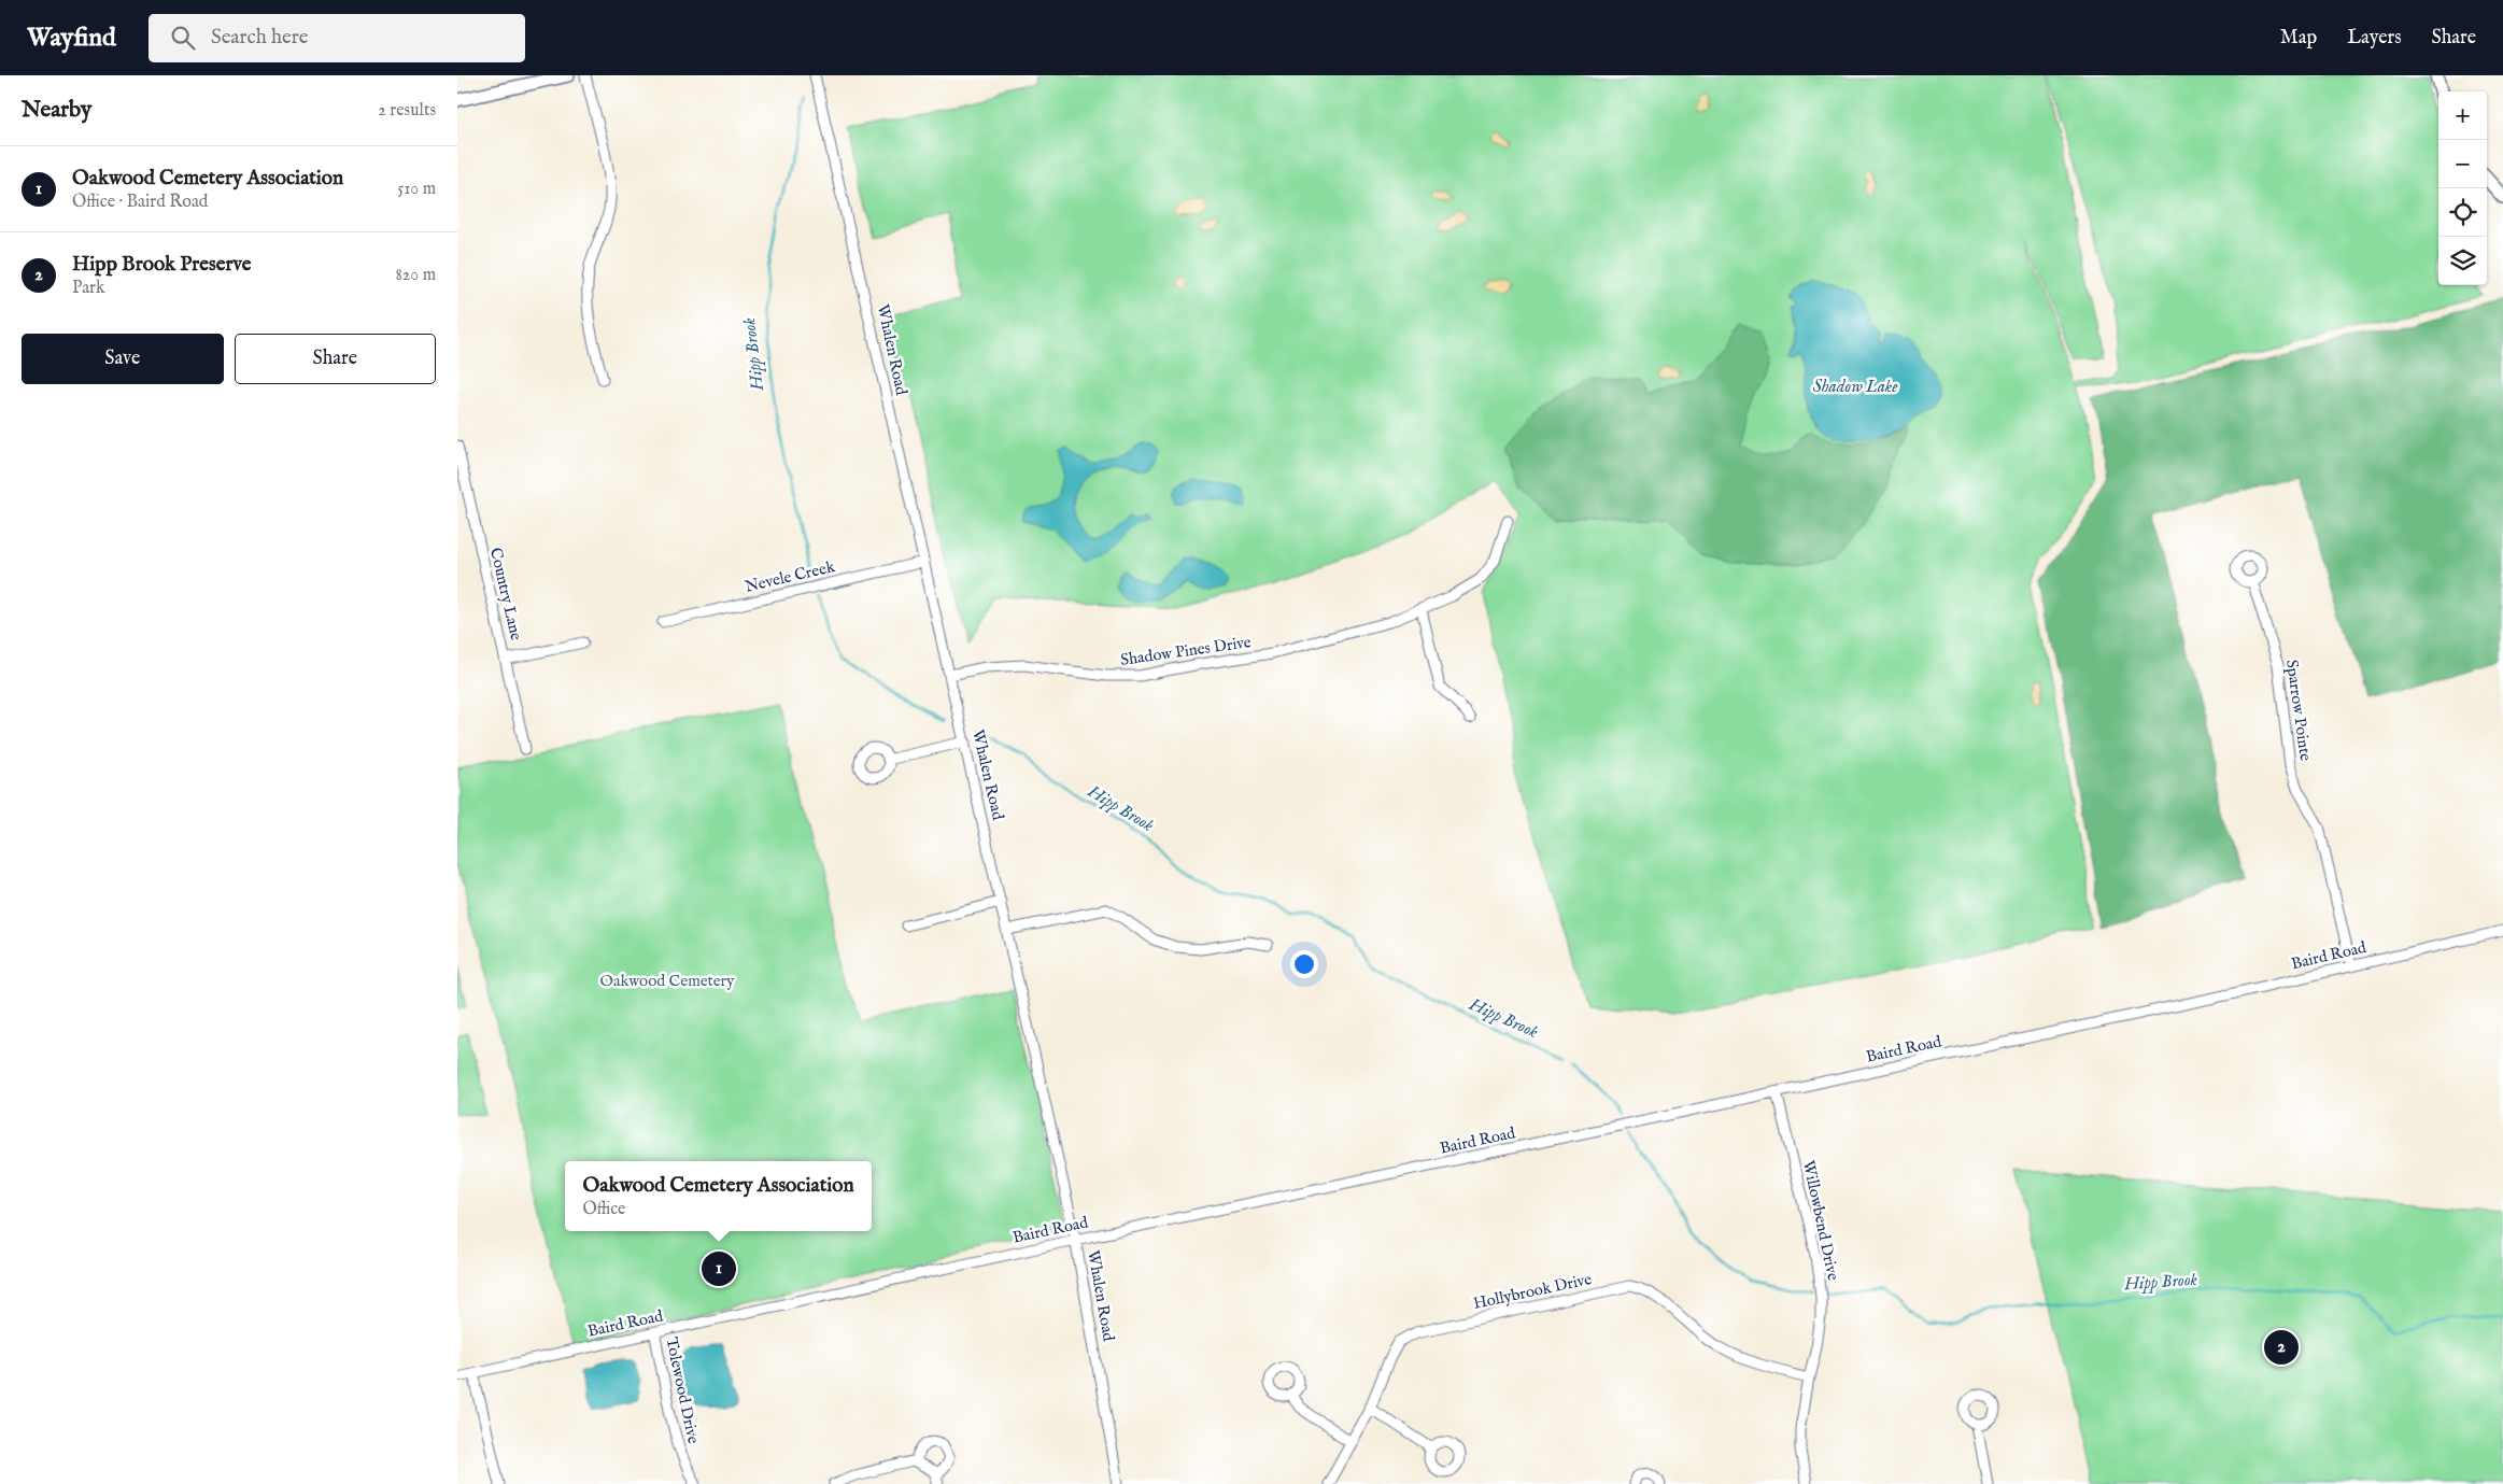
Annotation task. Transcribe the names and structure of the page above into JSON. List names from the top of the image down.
{
  "streets": {
    "street": [
      "Whalen Road",
      "Nevele Creek",
      "Country Lane",
      "Shadow Pines Drive",
      "Sparrow Pointe",
      "Baird Road",
      "Willowbend Drive",
      "Hollybrook Drive",
      "Tolewood Drive"
    ]
  },
  "crossings": [
    ["Whalen Road", "Nevele Creek"],
    ["Whalen Road", "Shadow Pines Drive"],
    ["Whalen Road", "Baird Road"],
    ["Sparrow Pointe", "Baird Road"],
    ["Baird Road", "Willowbend Drive"],
    ["Baird Road", "Tolewood Drive"],
    ["Willowbend Drive", "Hollybrook Drive"]
  ],
  "water": ["Hipp Brook", "Shadow Lake"],
  "parks": ["Oakwood Cemetery"],
  "page": {
    "header": "Wayfind",
    "search": "Search here",
    "nav": ["Map", "Layers", "Share"],
    "heading": ["Nearby", "2 results"],
    "map_buttons": ["+", "−"],
    "list": [
      {
        "mark": "1",
        "name": "Oakwood Cemetery Association",
        "note": "Office · Baird Road",
        "value": "510 m"
      },
      {
        "mark": "2",
        "name": "Hipp Brook Preserve",
        "note": "Park",
        "value": "820 m"
      }
    ],
    "buttons": ["Save", "Share"],
    "popup": ["Oakwood Cemetery Association", "Office"],
    "pins": ["1", "2"]
  }
}
